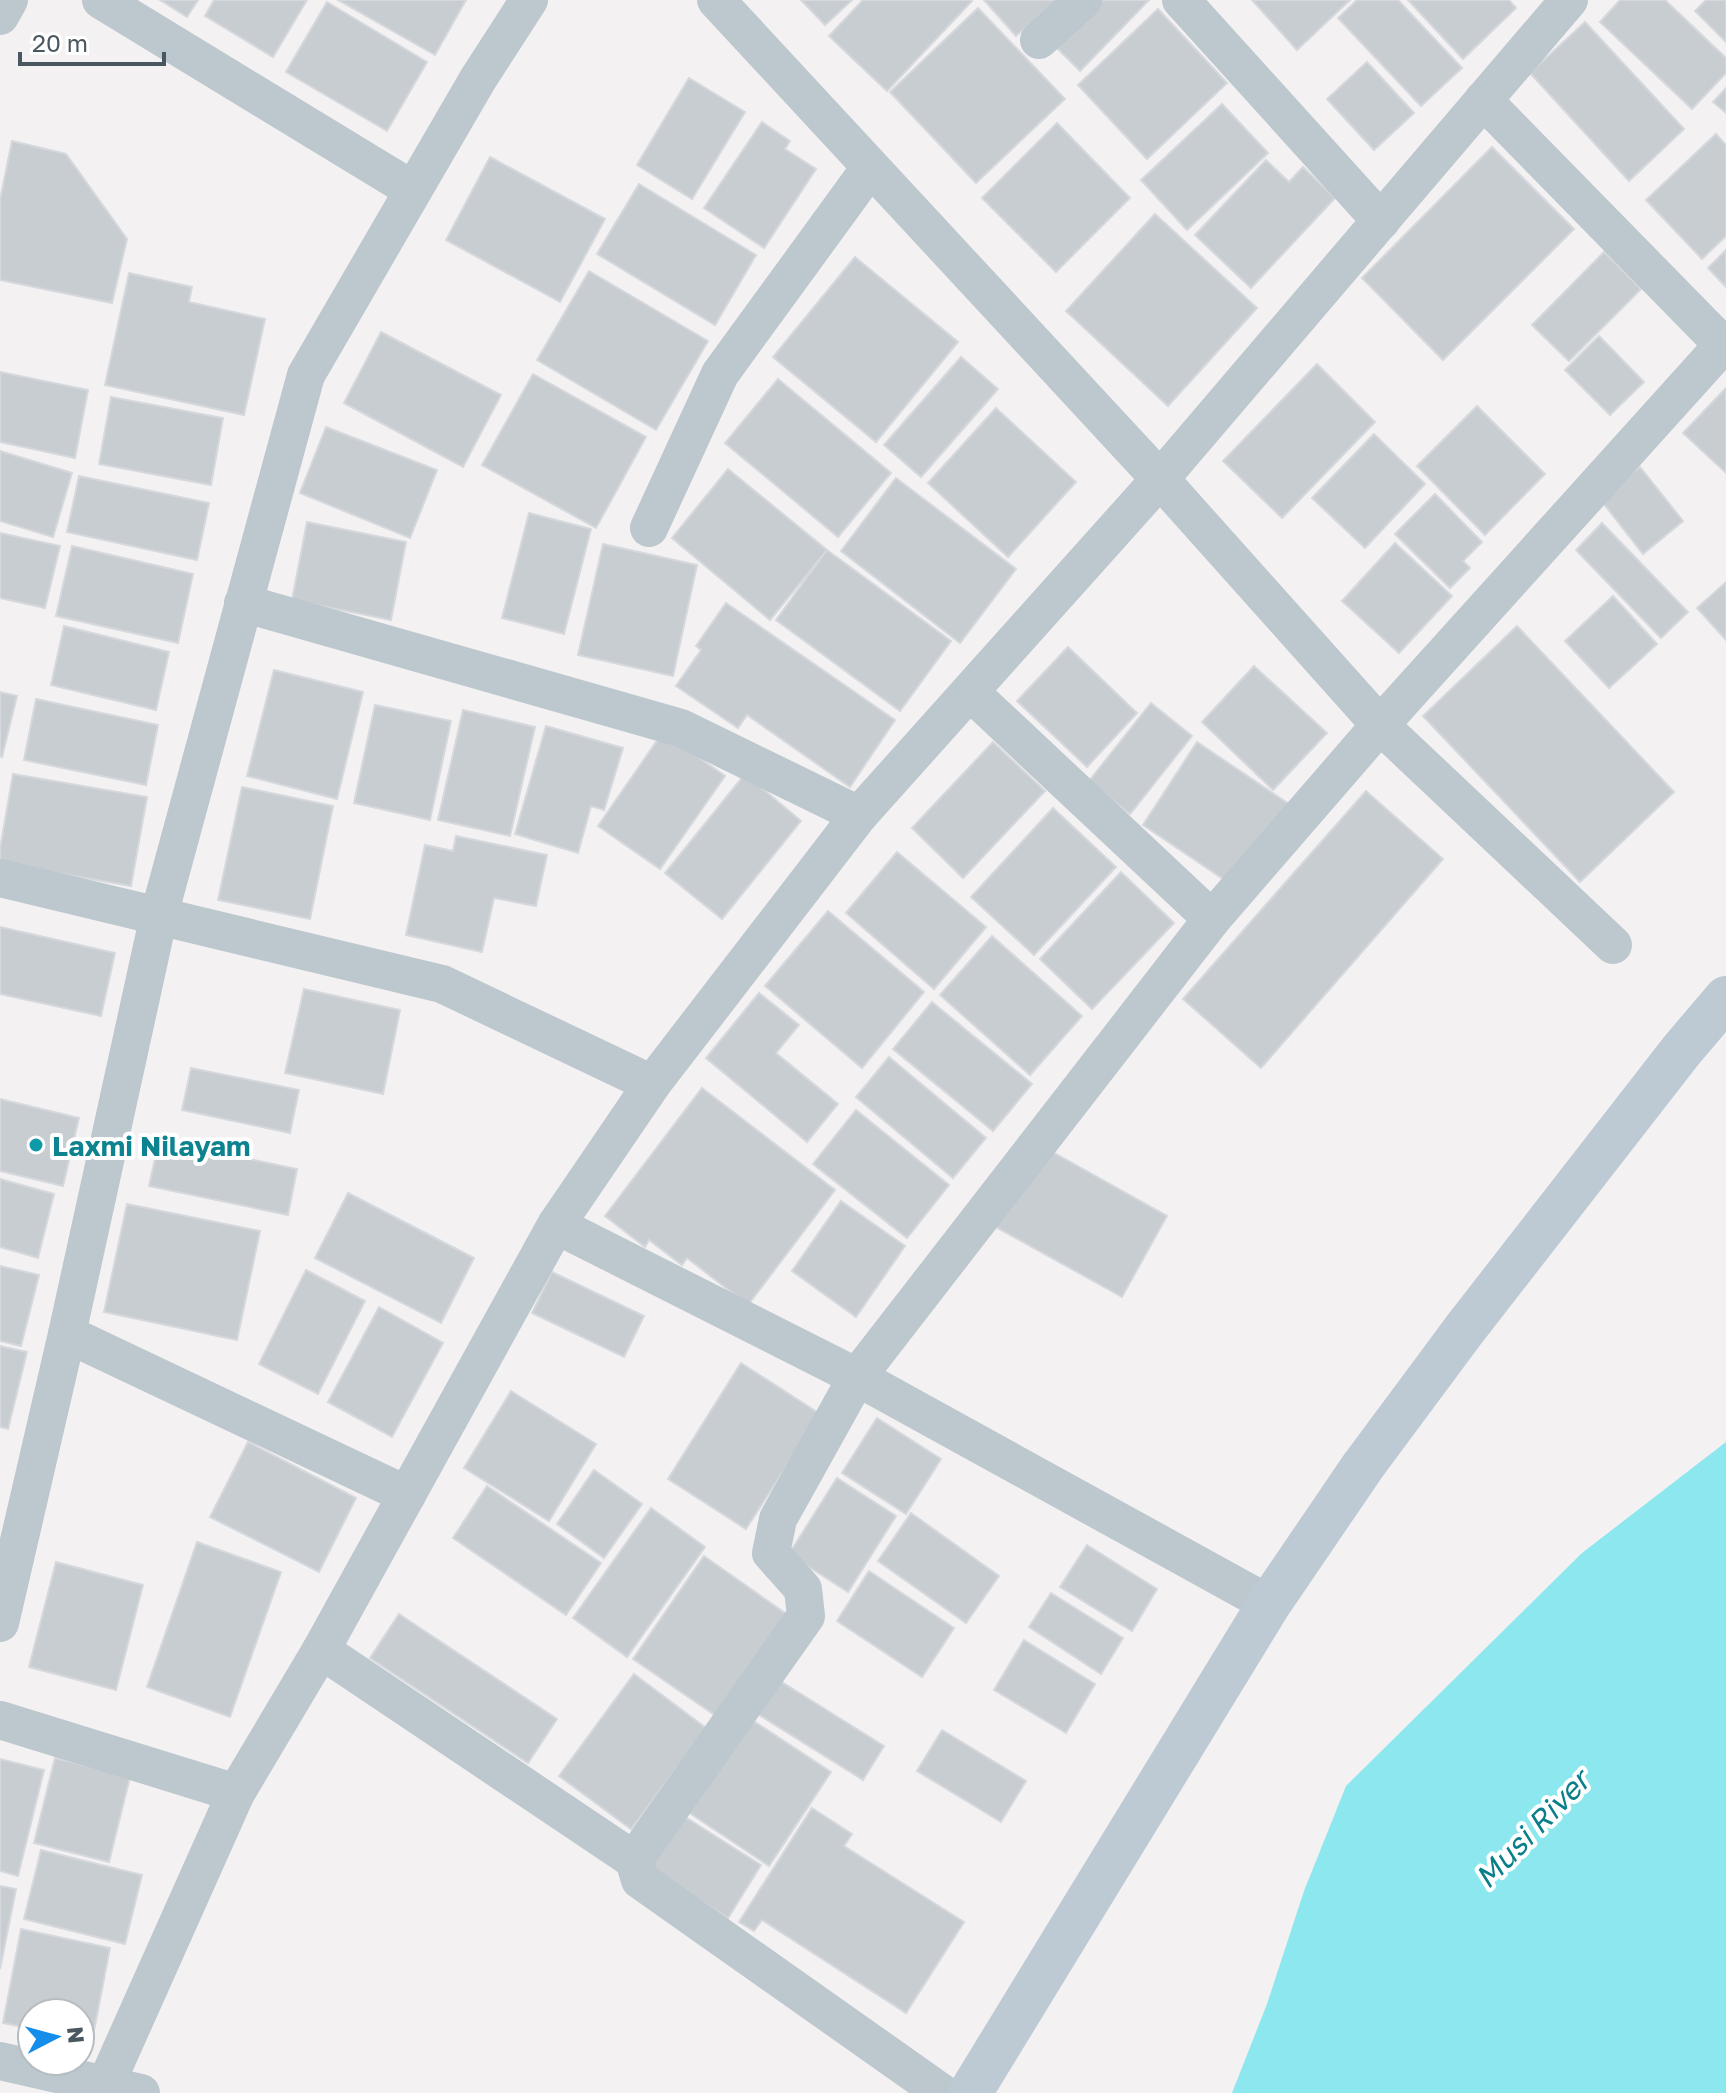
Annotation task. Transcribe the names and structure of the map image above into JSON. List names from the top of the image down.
{
  "water": ["Musi River"],
  "places": ["Laxmi Nilayam"],
  "scale_bar": "20 m",
  "north": "right"
}
